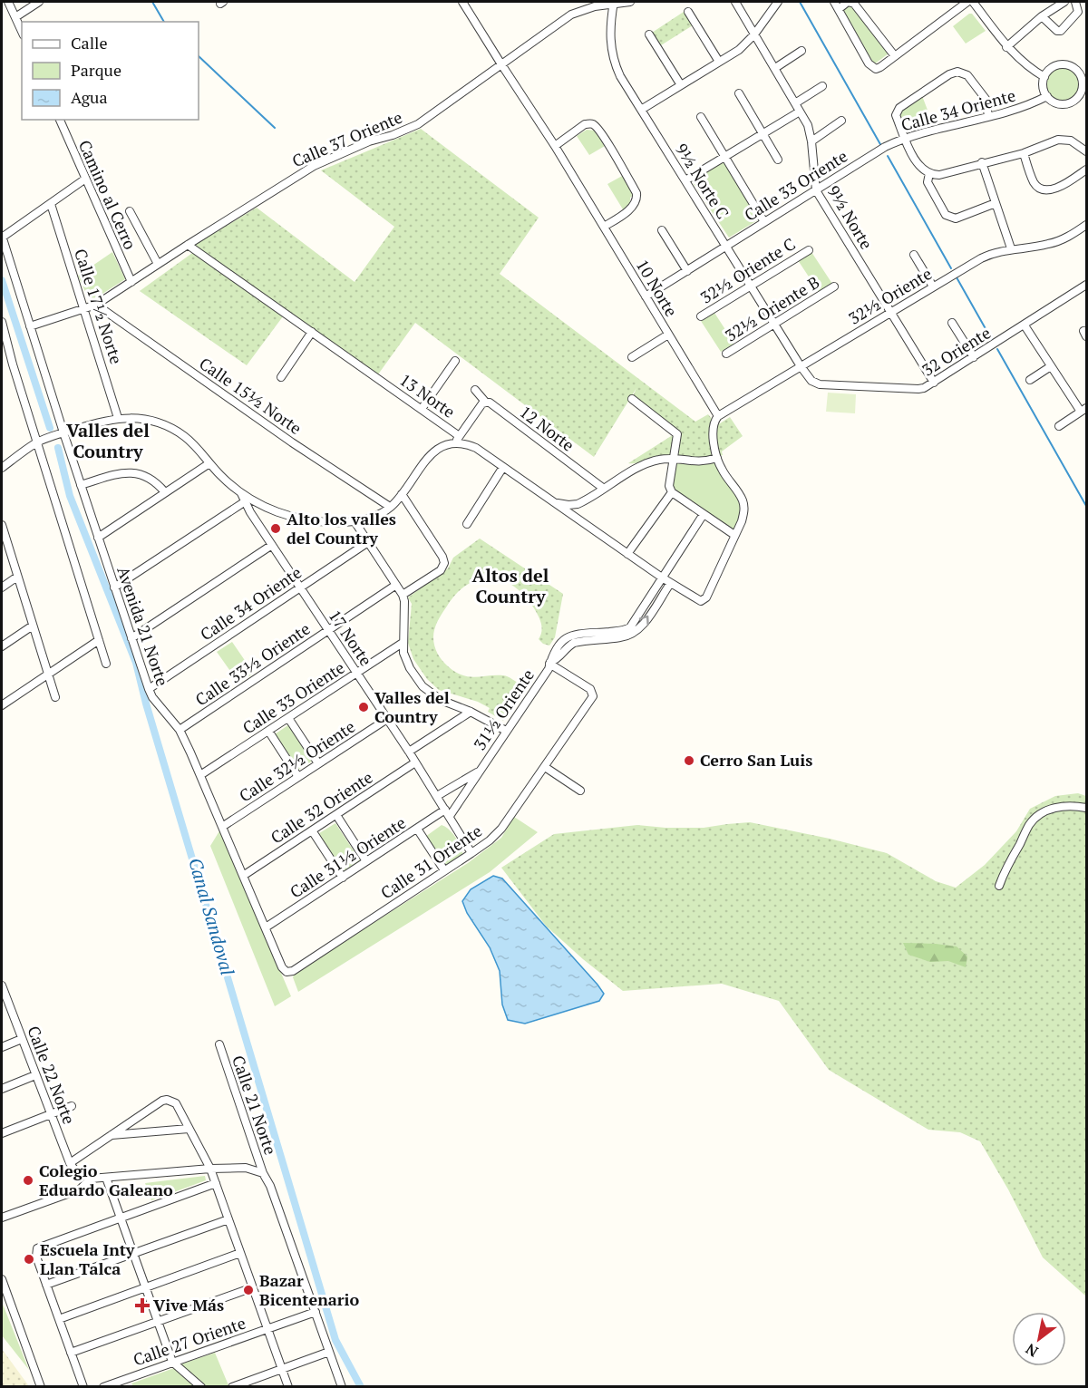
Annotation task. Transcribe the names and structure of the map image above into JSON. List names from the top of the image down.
{
  "streets": {
    "street": [
      "Calle 34 Oriente",
      "Calle 37 Oriente",
      "9½ Norte C",
      "Calle 33 Oriente",
      "Camino al Cerro",
      "9½ Norte",
      "32½ Oriente C",
      "10 Norte",
      "32½ Oriente",
      "Calle 17½ Norte",
      "32½ Oriente B",
      "32 Oriente",
      "Calle 15½ Norte",
      "13 Norte",
      "12 Norte",
      "Avenida 21 Norte",
      "17 Norte",
      "Calle 33½ Oriente",
      "31½ Oriente",
      "Calle 32½ Oriente",
      "Calle 32 Oriente",
      "Calle 31½ Oriente",
      "Calle 31 Oriente",
      "Calle 22 Norte",
      "Calle 21 Norte",
      "Calle 27 Oriente"
    ]
  },
  "crossings": [
    ["Calle 34 Oriente", "Calle 33 Oriente"],
    ["Calle 34 Oriente", "Avenida 21 Norte"],
    ["Calle 34 Oriente", "17 Norte"],
    ["Calle 37 Oriente", "9½ Norte C"],
    ["Calle 37 Oriente", "Camino al Cerro"],
    ["Calle 37 Oriente", "10 Norte"],
    ["Calle 37 Oriente", "Calle 17½ Norte"],
    ["Calle 37 Oriente", "Calle 15½ Norte"],
    ["Calle 37 Oriente", "13 Norte"],
    ["Calle 37 Oriente", "Avenida 21 Norte"],
    ["9½ Norte C", "Calle 33 Oriente"],
    ["9½ Norte C", "32½ Oriente C"],
    ["9½ Norte C", "32½ Oriente"],
    ["9½ Norte C", "32½ Oriente B"],
    ["9½ Norte C", "32 Oriente"],
    ["Calle 33 Oriente", "9½ Norte"],
    ["Calle 33 Oriente", "10 Norte"],
    ["Calle 33 Oriente", "Avenida 21 Norte"],
    ["Calle 33 Oriente", "17 Norte"],
    ["9½ Norte", "32½ Oriente"],
    ["9½ Norte", "32 Oriente"],
    ["10 Norte", "32½ Oriente"],
    ["32½ Oriente", "32 Oriente"],
    ["Avenida 21 Norte", "Calle 33½ Oriente"],
    ["Avenida 21 Norte", "Calle 32½ Oriente"],
    ["Avenida 21 Norte", "Calle 32 Oriente"],
    ["Avenida 21 Norte", "Calle 31½ Oriente"],
    ["Avenida 21 Norte", "Calle 31 Oriente"],
    ["17 Norte", "Calle 33½ Oriente"],
    ["17 Norte", "31½ Oriente"],
    ["17 Norte", "Calle 32½ Oriente"],
    ["17 Norte", "Calle 32 Oriente"],
    ["17 Norte", "Calle 31½ Oriente"],
    ["17 Norte", "Calle 31 Oriente"],
    ["31½ Oriente", "Calle 31½ Oriente"],
    ["31½ Oriente", "Calle 31 Oriente"]
  ],
  "districts": ["Valles del Country", "Altos del Country"],
  "water": ["Canal Sandoval"],
  "places": {
    "other": [
      "Alto los valles del Country",
      "Valles del Country",
      "Cerro San Luis",
      "Colegio Eduardo Galeano",
      "Escuela Inty Llan Talca",
      "Bazar Bicentenario"
    ],
    "health": ["Vive Más"]
  },
  "legend": ["Calle", "Parque", "Agua"],
  "north": "bottom left"
}
